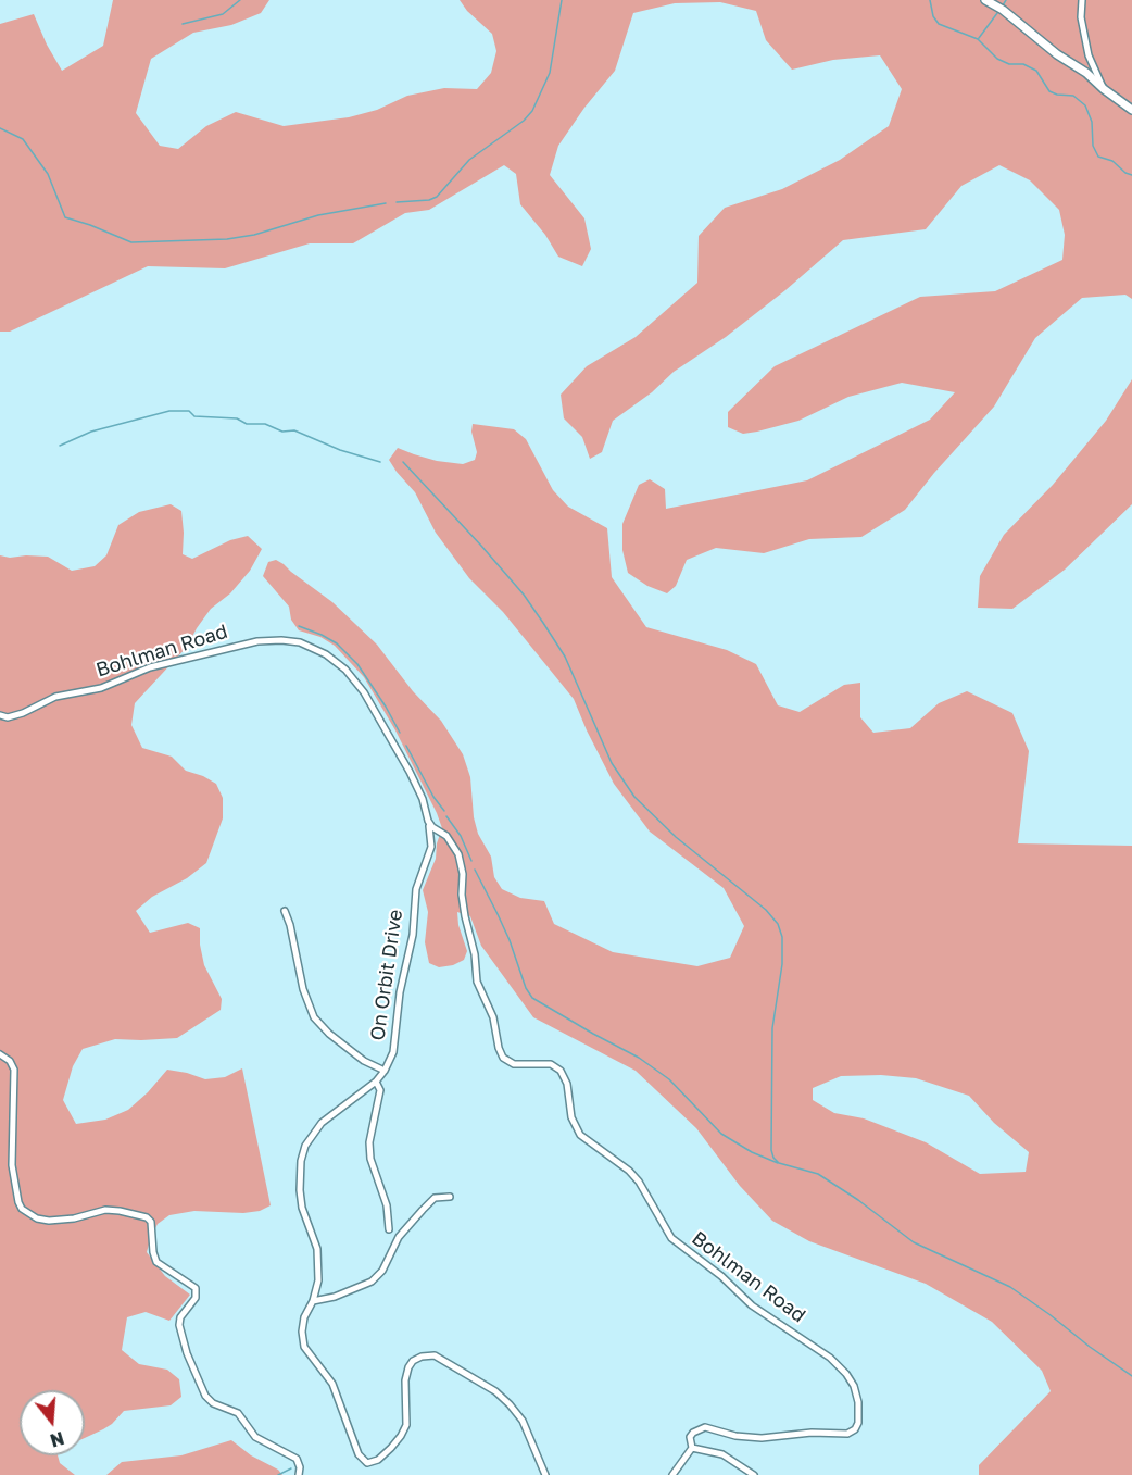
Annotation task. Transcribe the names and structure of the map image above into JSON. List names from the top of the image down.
{
  "streets": {
    "street": ["Bohlman Road", "On Orbit Drive"]
  },
  "crossings": [
    ["Bohlman Road", "On Orbit Drive"]
  ],
  "north": "bottom"
}
